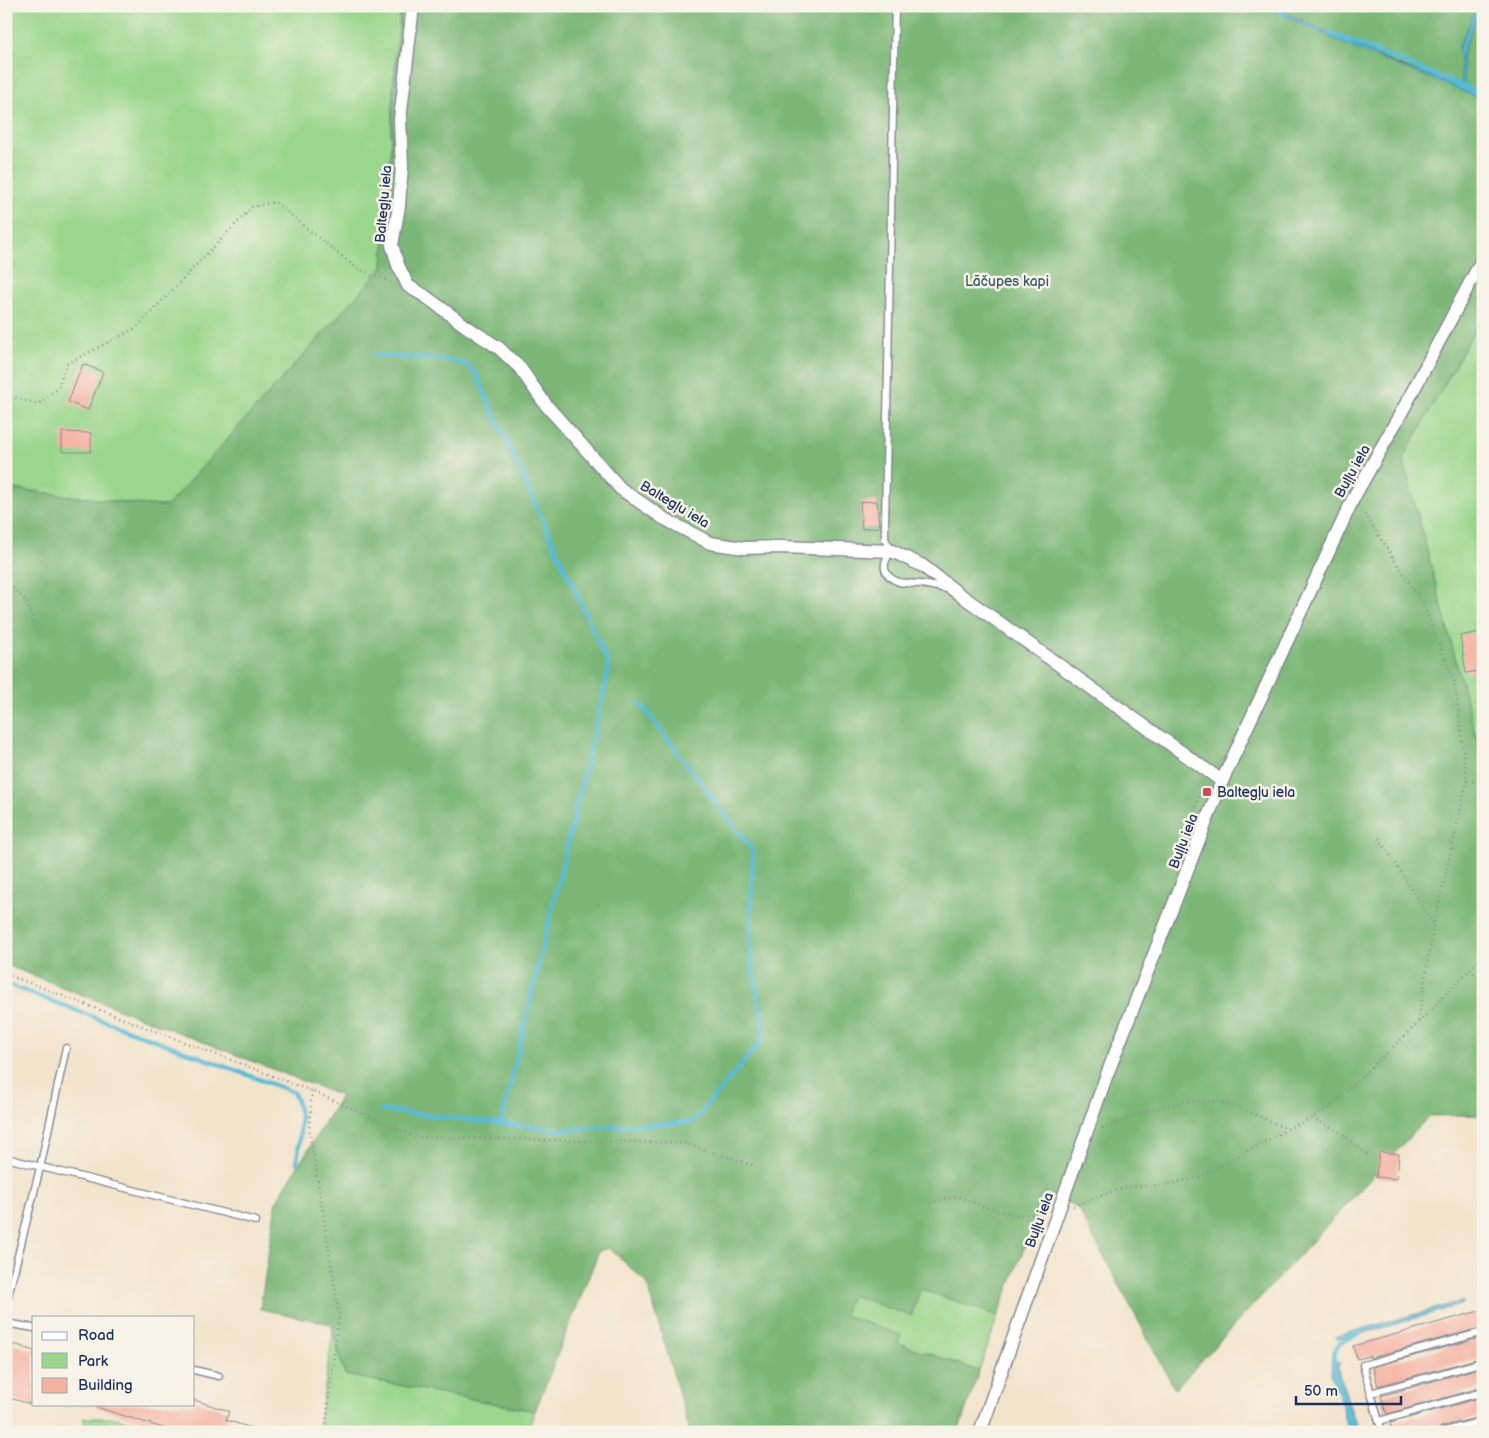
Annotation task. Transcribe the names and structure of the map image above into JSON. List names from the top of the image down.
{
  "streets": {
    "street": ["Baltegļu iela", "Buļļu iela"]
  },
  "crossings": [
    ["Baltegļu iela", "Buļļu iela"]
  ],
  "parks": ["Lāčupes kapi"],
  "places": {
    "transit": ["Baltegļu iela"]
  },
  "legend": ["Road", "Park", "Building"],
  "scale_bar": "50 m"
}
